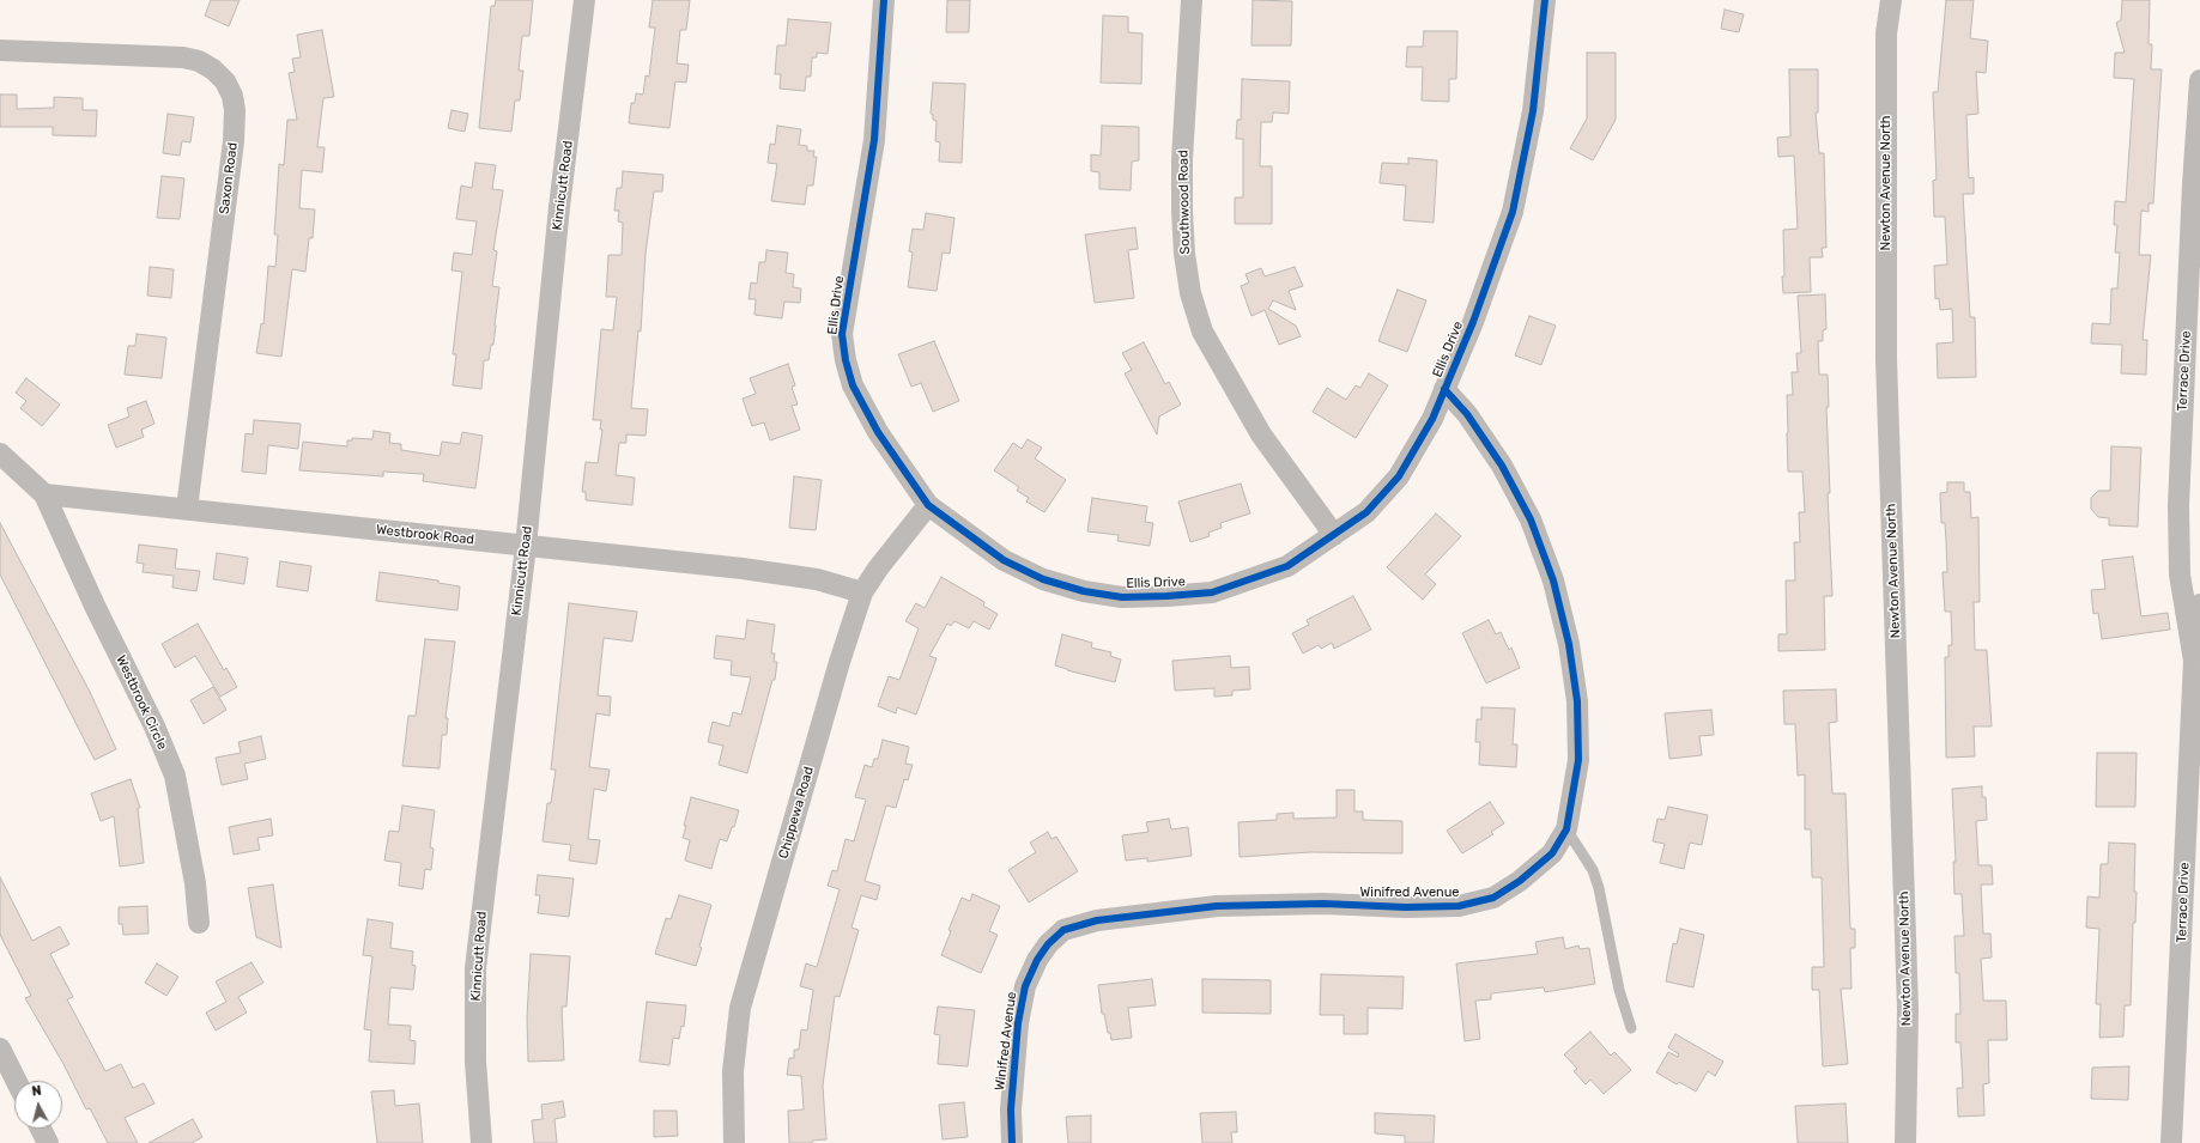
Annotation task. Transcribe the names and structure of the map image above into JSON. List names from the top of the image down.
{
  "streets": {
    "street": [
      "Saxon Road",
      "Newton Avenue North",
      "Kinnicutt Road",
      "Southwood Road",
      "Ellis Drive",
      "Terrace Drive",
      "Westbrook Road",
      "Westbrook Circle",
      "Chippewa Road",
      "Winifred Avenue"
    ]
  },
  "crossings": [
    ["Saxon Road", "Westbrook Road"],
    ["Kinnicutt Road", "Westbrook Road"],
    ["Southwood Road", "Ellis Drive"],
    ["Ellis Drive", "Chippewa Road"],
    ["Ellis Drive", "Winifred Avenue"],
    ["Westbrook Road", "Westbrook Circle"],
    ["Westbrook Road", "Chippewa Road"]
  ],
  "north": "top"
}
